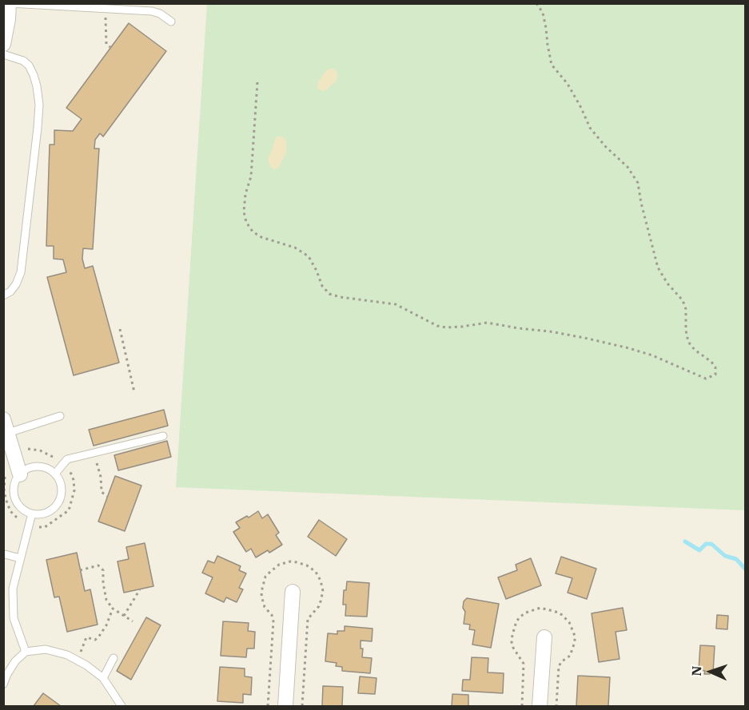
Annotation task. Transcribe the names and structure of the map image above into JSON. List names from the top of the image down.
{
  "north": "left"
}
